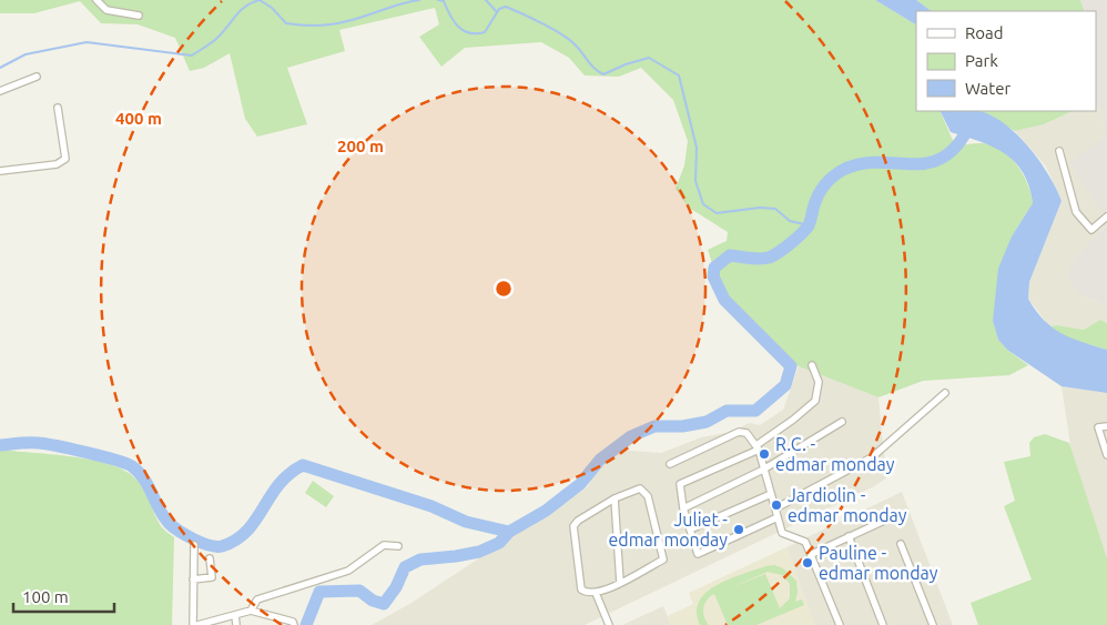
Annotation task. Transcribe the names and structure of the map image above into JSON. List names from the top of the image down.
{
  "places": [
    "R.C. - edmar monday",
    "Jardiolin - edmar monday",
    "Juliet - edmar monday",
    "Pauline - edmar monday"
  ],
  "legend": ["Road", "Park", "Water"],
  "scale_bar": "100 m",
  "rings": ["400 m", "200 m"]
}
